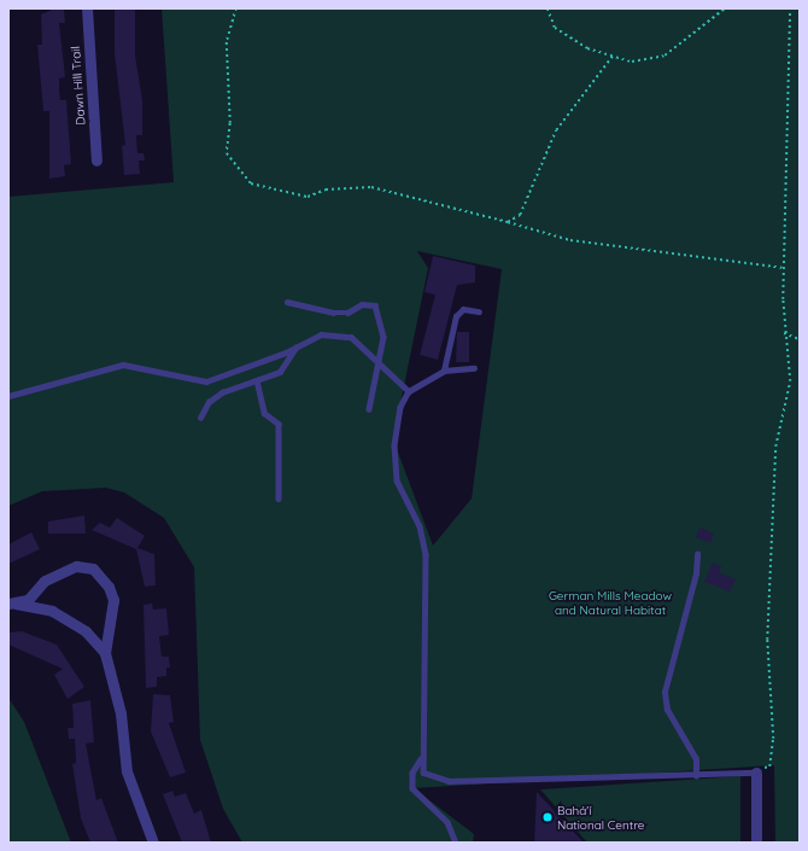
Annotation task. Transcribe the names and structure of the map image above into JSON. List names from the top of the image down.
{
  "streets": {
    "street": ["Dawn Hill Trail"]
  },
  "parks": ["German Mills Meadow and Natural Habitat"],
  "places": ["Bahá'í National Centre"]
}
